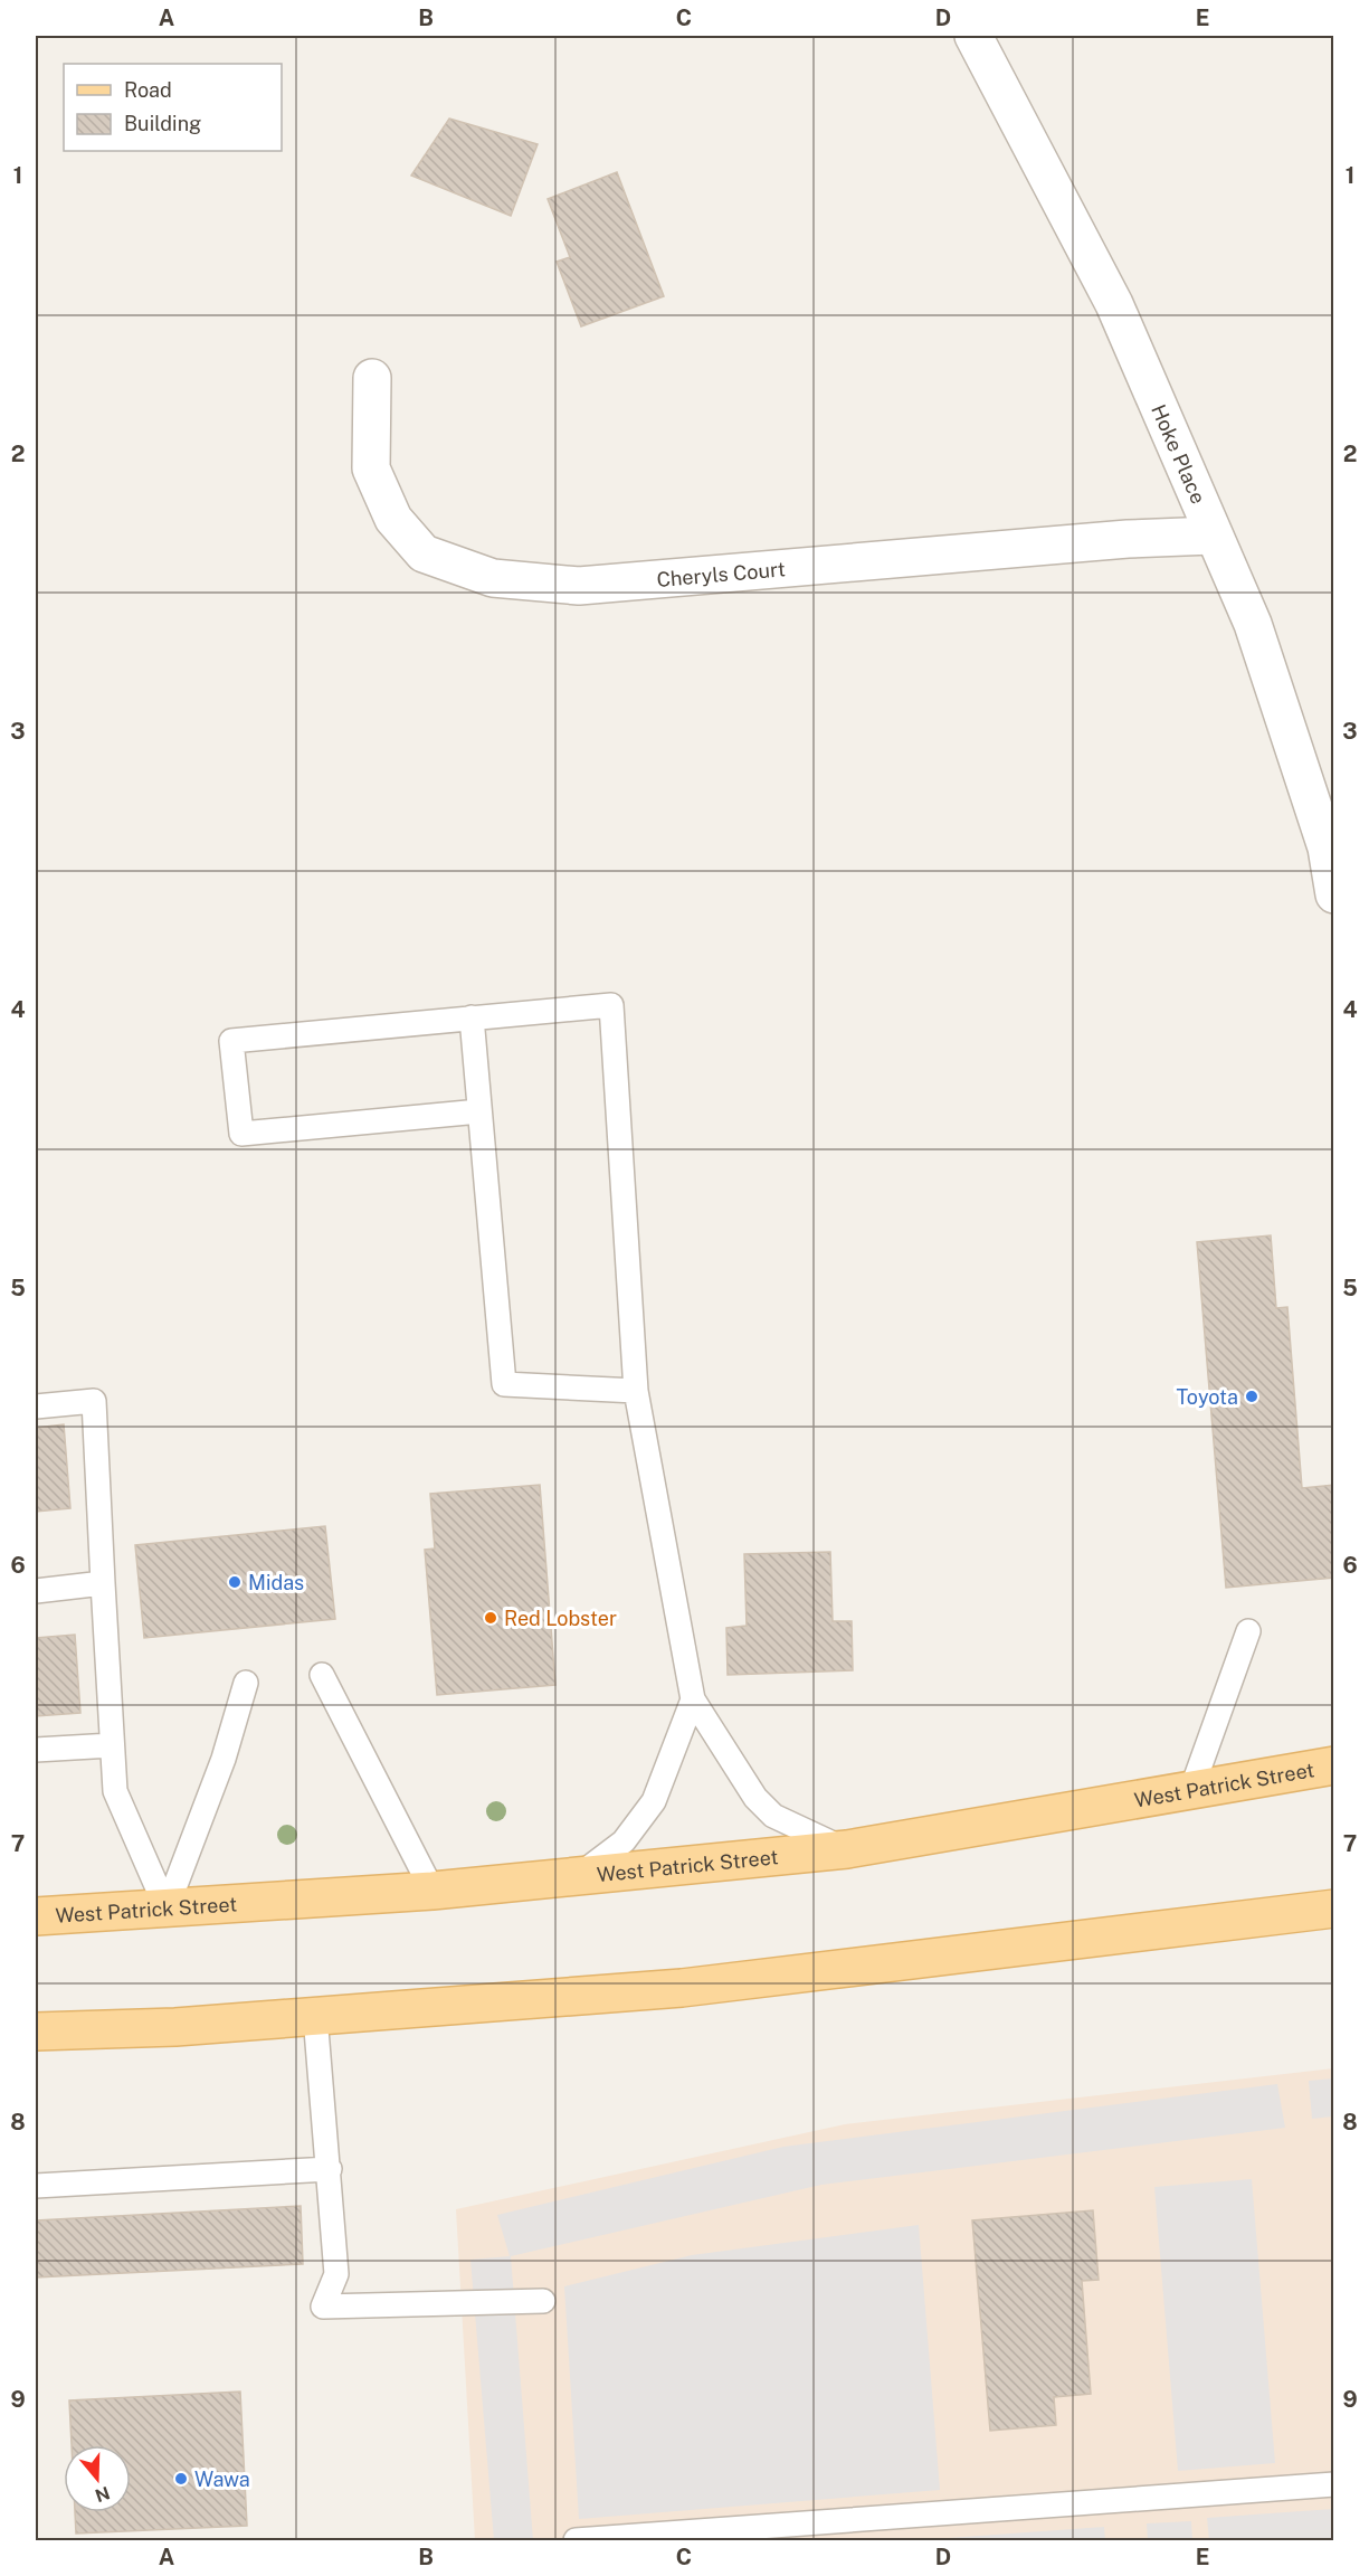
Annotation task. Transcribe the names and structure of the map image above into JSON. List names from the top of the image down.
{
  "streets": {
    "main road": ["West Patrick Street"],
    "street": ["Hoke Place", "Cheryls Court"]
  },
  "crossings": [
    ["Hoke Place", "Cheryls Court"]
  ],
  "places": [
    "Toyota",
    "Midas",
    "Red Lobster",
    "Wawa"
  ],
  "legend": ["Road", "Building"],
  "north": "bottom",
  "grid": {
    "columns": [
      "A",
      "B",
      "C",
      "D",
      "E"
    ],
    "rows": [
      "1",
      "2",
      "3",
      "4",
      "5",
      "6",
      "7",
      "8",
      "9"
    ]
  }
}
